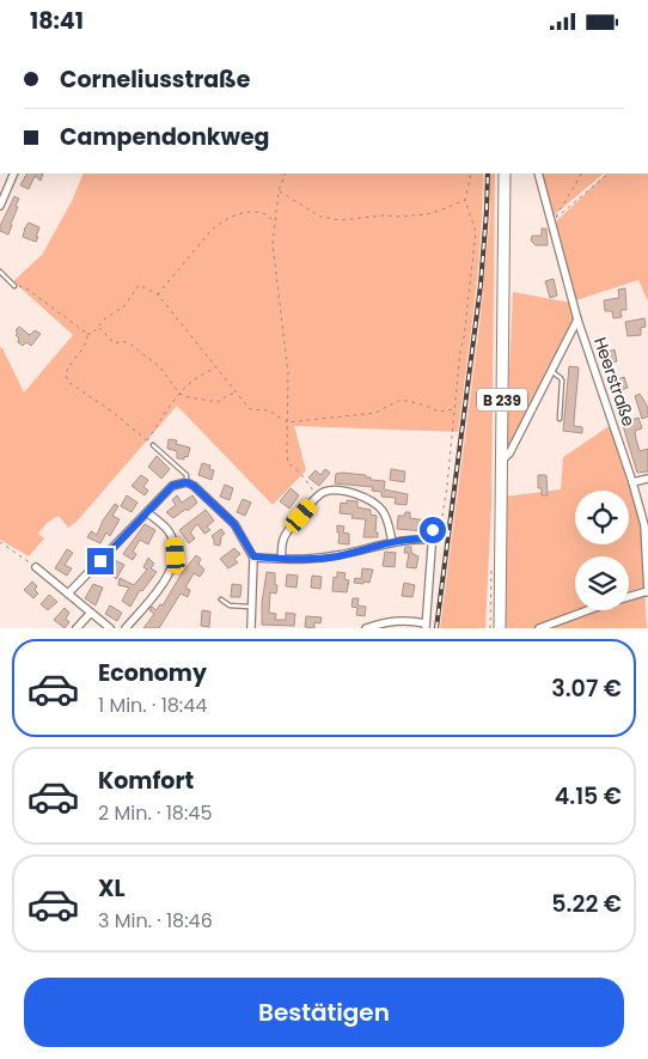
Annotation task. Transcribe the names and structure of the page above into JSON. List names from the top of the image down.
{
  "streets": {
    "main road": ["B 239"],
    "street": ["Heerstraße"]
  },
  "crossings": [
    ["Heerstraße", "B 239"]
  ],
  "page": {
    "status": "18:41",
    "banner": ["Corneliusstraße", "Campendonkweg"],
    "list": [
      {
        "name": "Economy",
        "note": "1 Min. · 18:44",
        "value": "3.07 €"
      },
      {
        "name": "Komfort",
        "note": "2 Min. · 18:45",
        "value": "4.15 €"
      },
      {
        "name": "XL",
        "note": "3 Min. · 18:46",
        "value": "5.22 €"
      }
    ],
    "buttons": "Bestätigen"
  }
}
